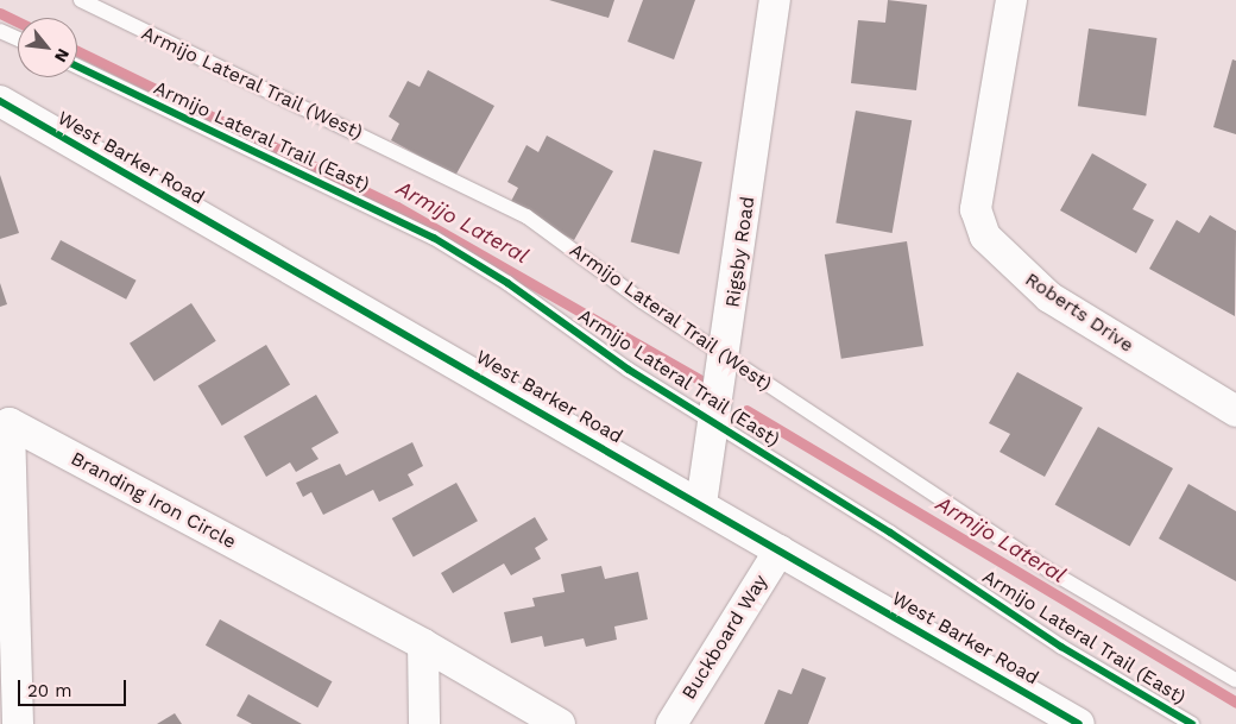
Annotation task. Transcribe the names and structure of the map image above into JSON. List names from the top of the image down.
{
  "streets": {
    "street": [
      "West Barker Road",
      "Rigsby Road",
      "Roberts Drive",
      "Branding Iron Circle",
      "Buckboard Way"
    ],
    "lane": ["Armijo Lateral Trail (West)", "Armijo Lateral Trail (East)"]
  },
  "crossings": [
    ["Armijo Lateral Trail (West)", "Rigsby Road"],
    ["Armijo Lateral Trail (East)", "Rigsby Road"],
    ["West Barker Road", "Rigsby Road"],
    ["West Barker Road", "Buckboard Way"]
  ],
  "water": ["Armijo Lateral"],
  "scale_bar": "20 m",
  "north": "bottom right"
}
